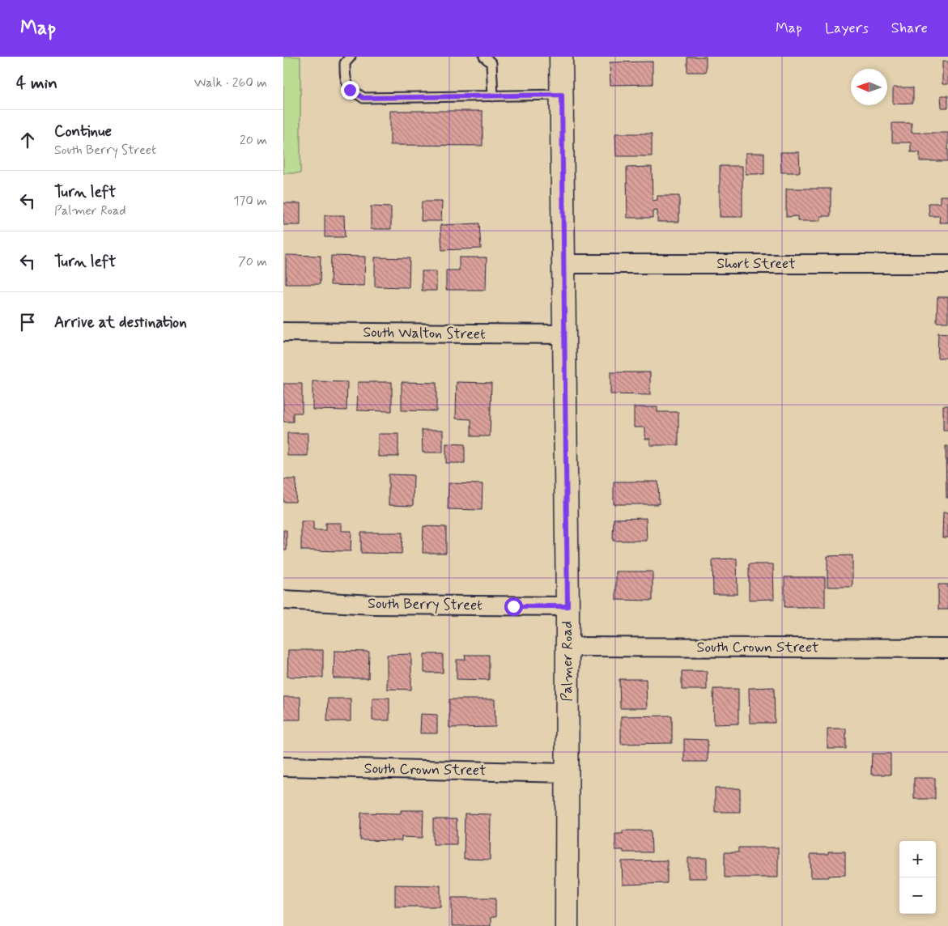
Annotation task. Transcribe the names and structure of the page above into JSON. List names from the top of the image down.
{
  "streets": {
    "street": [
      "Short Street",
      "South Walton Street",
      "South Berry Street",
      "South Crown Street",
      "Palmer Road"
    ]
  },
  "crossings": [
    ["Short Street", "Palmer Road"],
    ["South Walton Street", "Palmer Road"],
    ["South Berry Street", "Palmer Road"],
    ["South Crown Street", "Palmer Road"]
  ],
  "north": "left",
  "page": {
    "header": "Map",
    "nav": ["Map", "Layers", "Share"],
    "heading": ["4 min", "Walk · 260 m"],
    "list": [
      ["Continue", "South Berry Street", "20 m"],
      ["Turn left", "Palmer Road", "170 m"],
      ["Turn left", "70 m"],
      "Arrive at destination"
    ],
    "map_buttons": ["+", "−"]
  }
}
